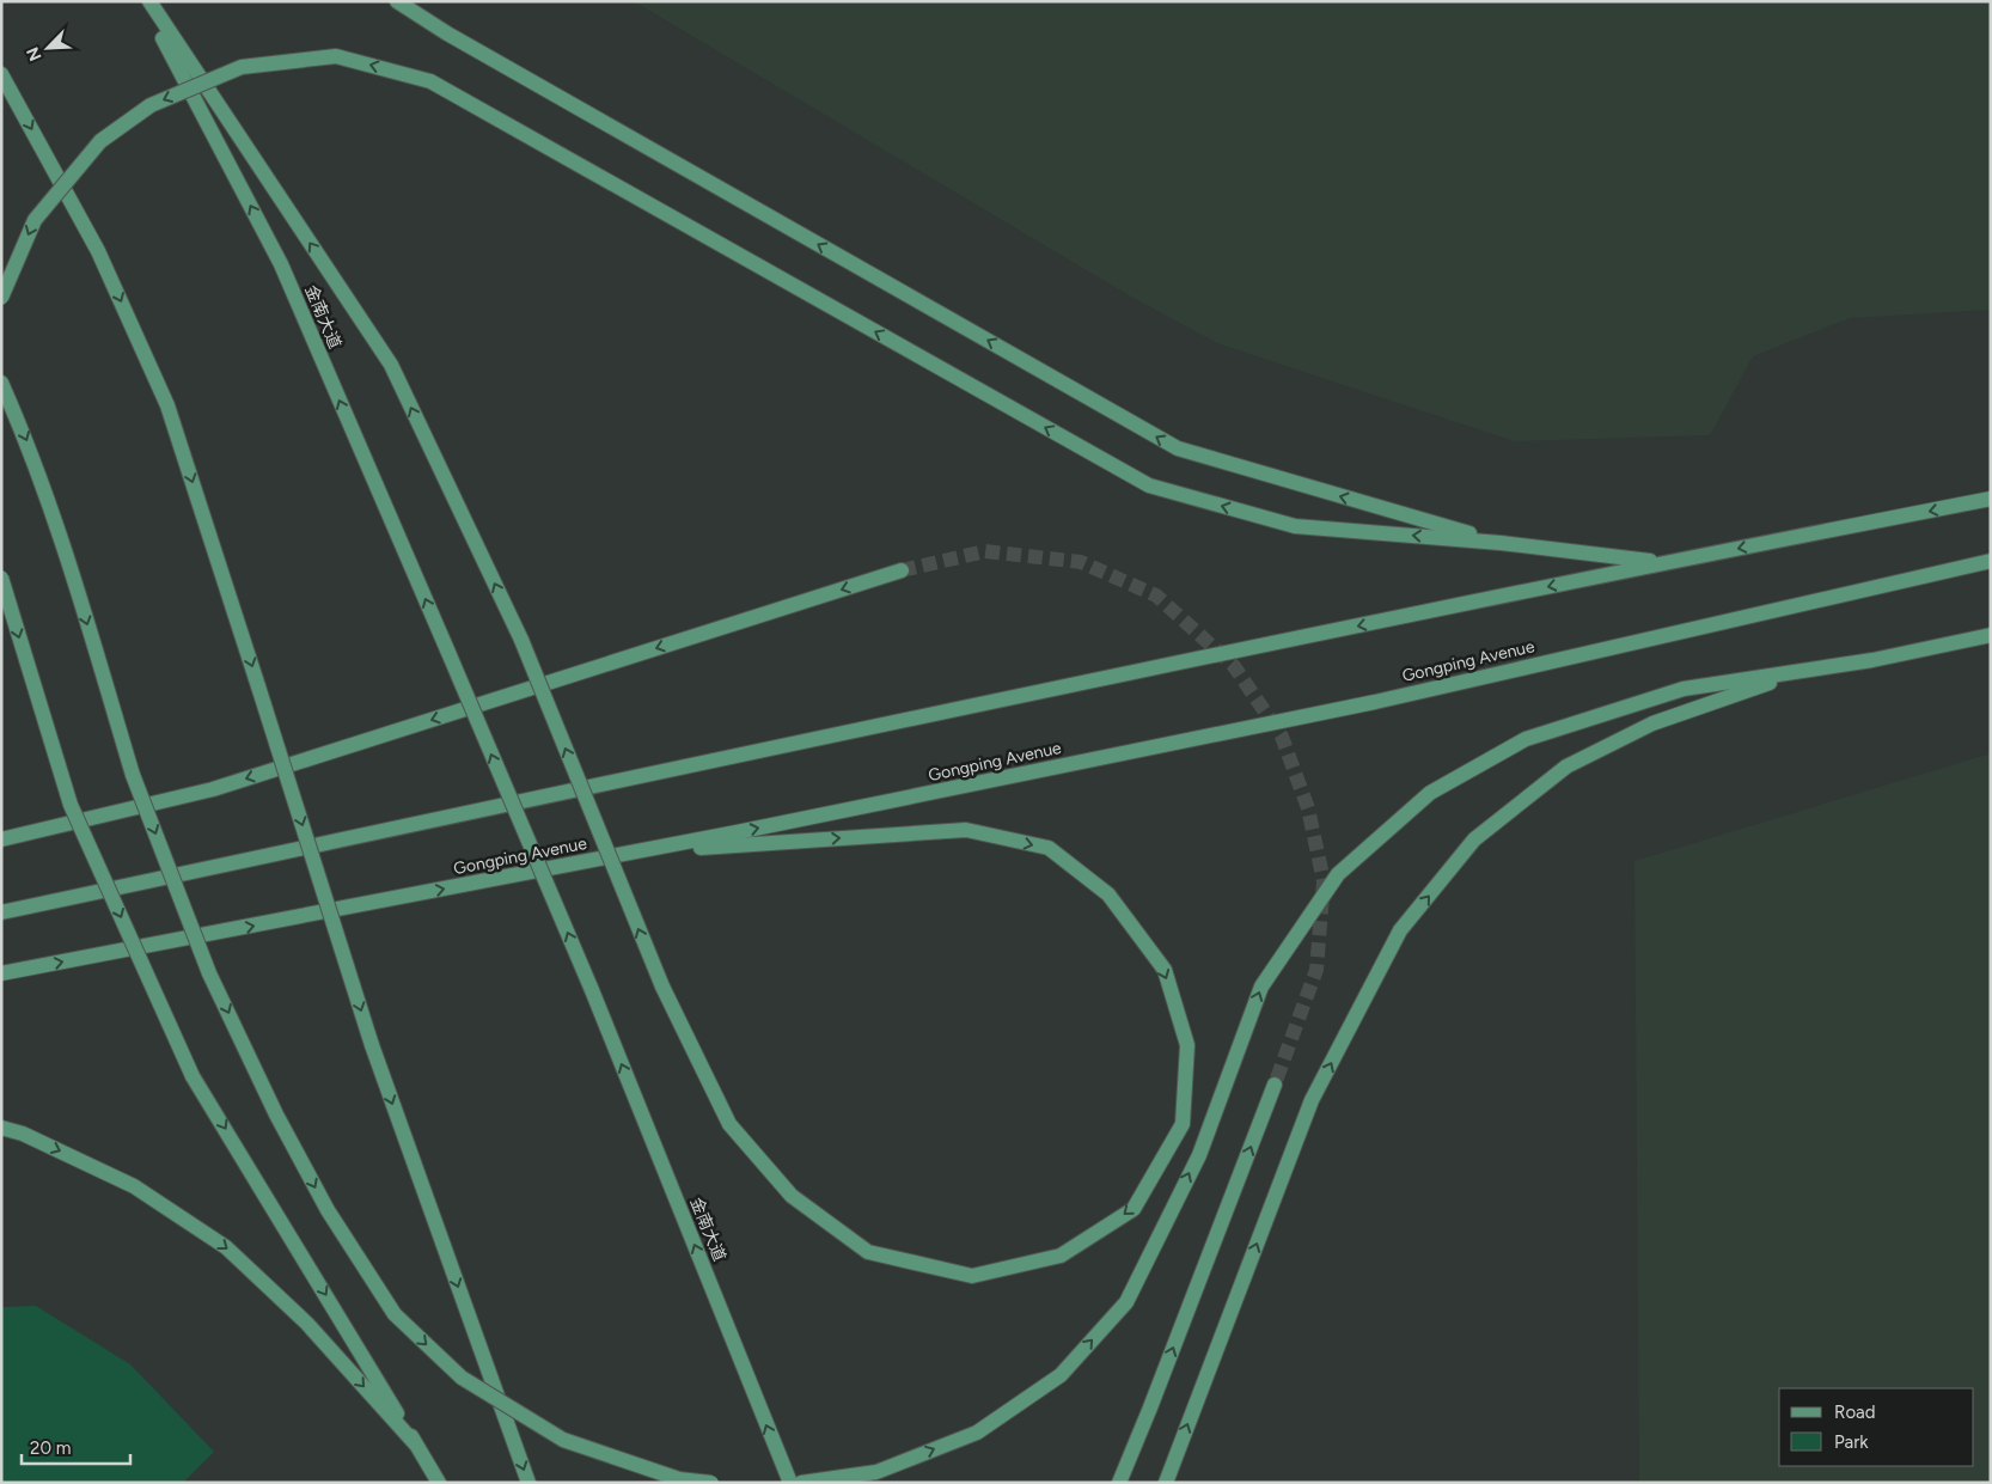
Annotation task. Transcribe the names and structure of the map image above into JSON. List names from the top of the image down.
{
  "streets": {
    "main road": ["金南大道", "Gongping Avenue"]
  },
  "one_way": ["金南大道"],
  "legend": ["Road", "Park"],
  "scale_bar": "20 m",
  "north": "bottom left"
}
